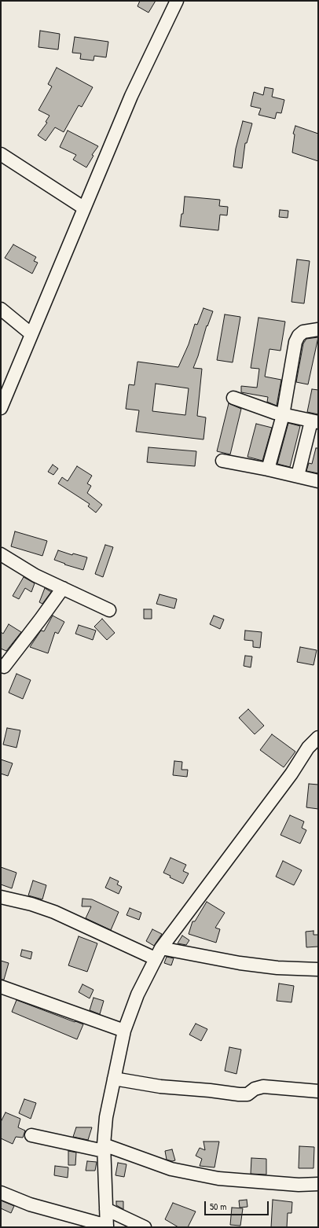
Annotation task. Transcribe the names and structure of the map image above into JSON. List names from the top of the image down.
{
  "scale_bar": "50 m"
}
